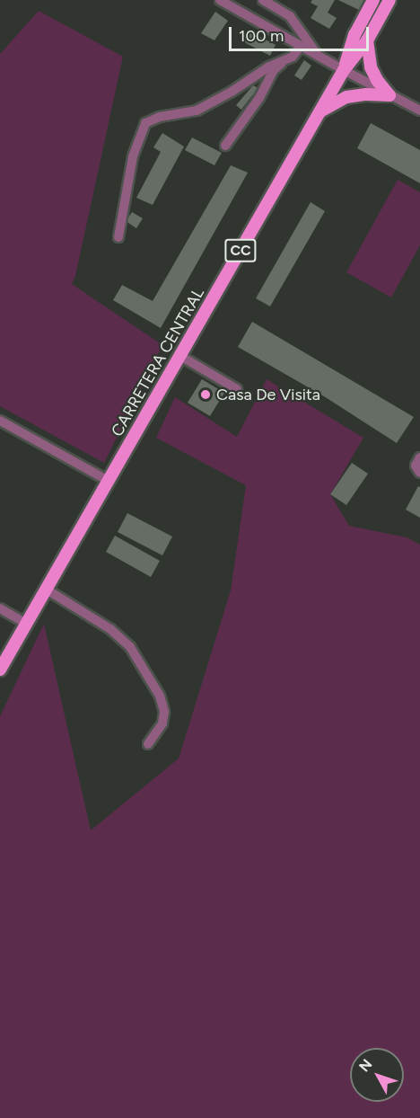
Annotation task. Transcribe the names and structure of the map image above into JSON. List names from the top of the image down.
{
  "streets": {
    "main road": ["CC", "CARRETERA CENTRAL"]
  },
  "places": ["Casa De Visita"],
  "scale_bar": "100 m",
  "north": "top left"
}
